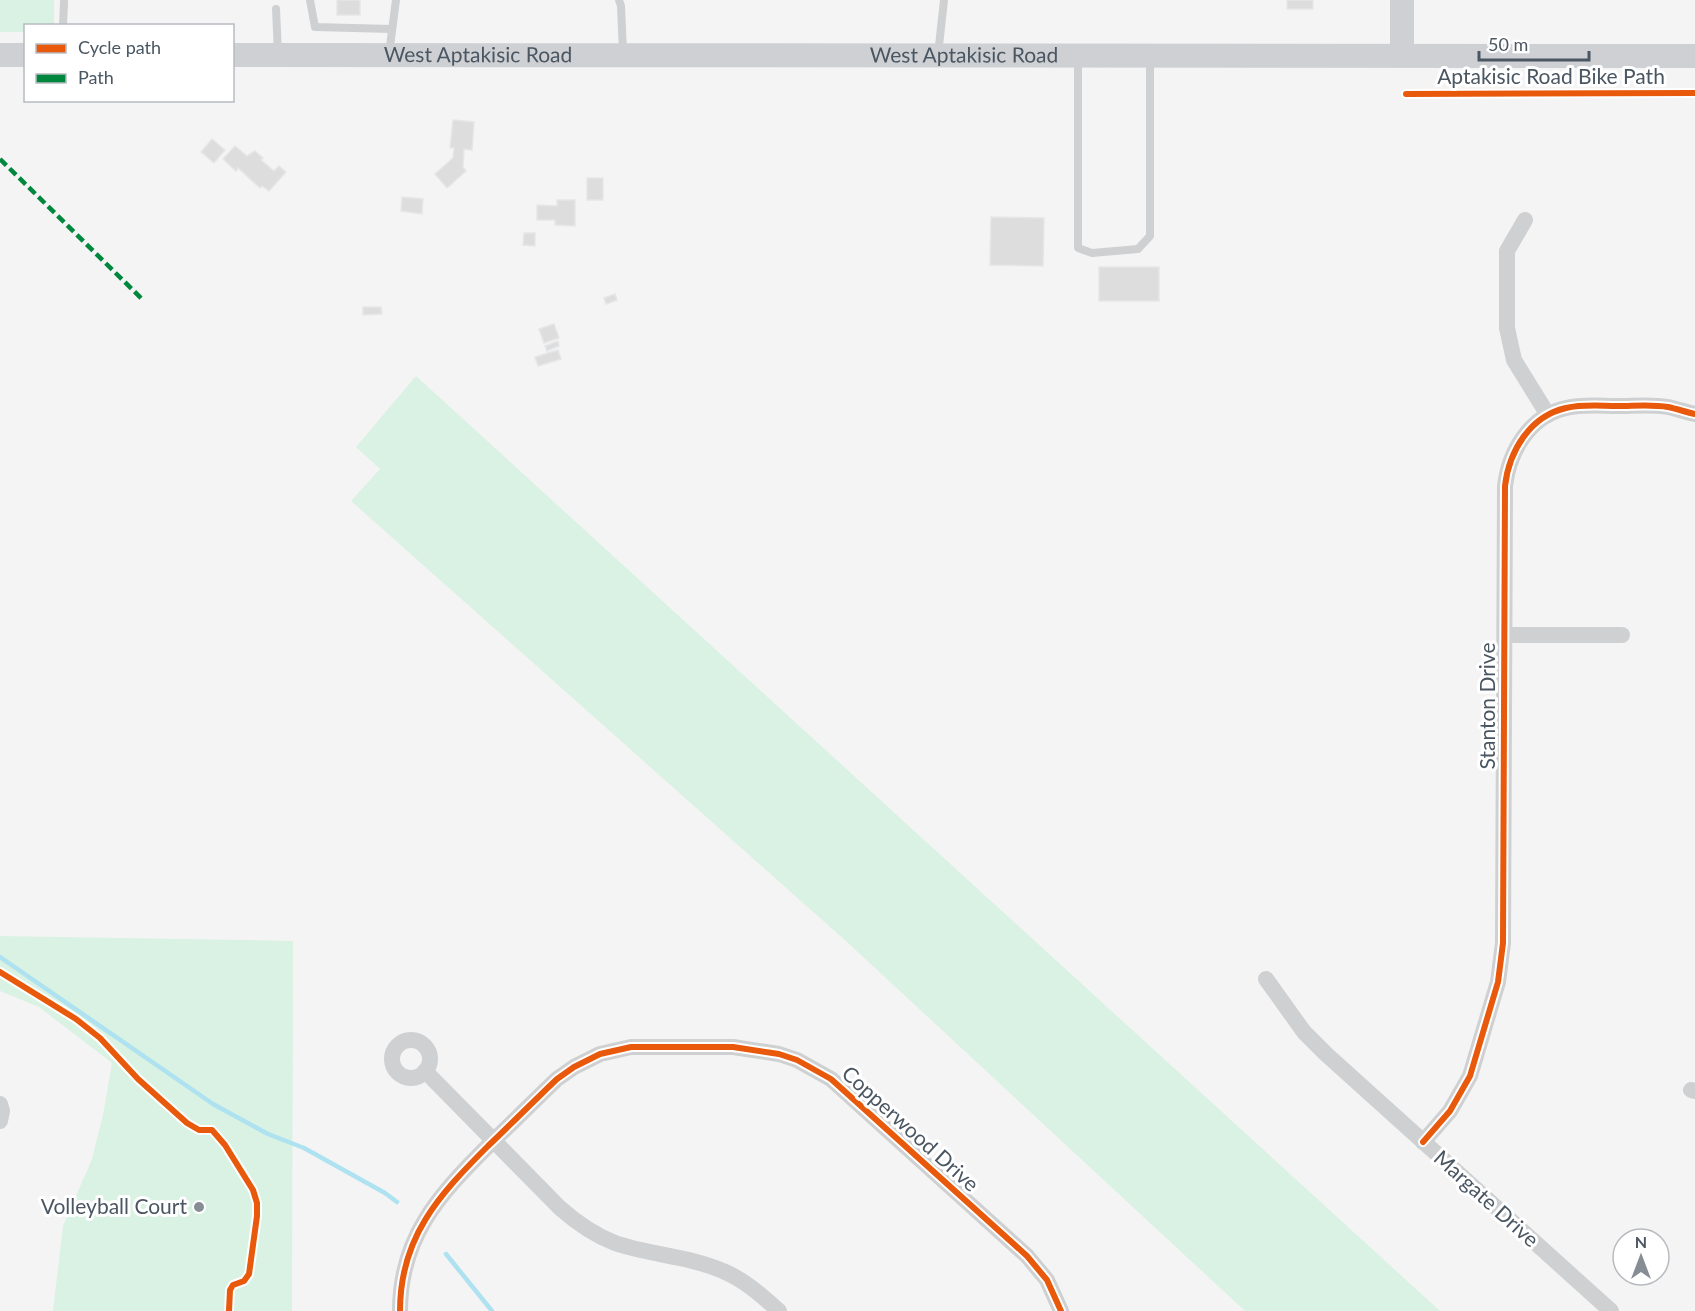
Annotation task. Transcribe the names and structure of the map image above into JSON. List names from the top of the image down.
{
  "streets": {
    "main road": ["West Aptakisic Road"],
    "street": ["Stanton Drive", "Copperwood Drive", "Margate Drive"],
    "cycle path": ["Aptakisic Road Bike Path"]
  },
  "crossings": [
    ["Stanton Drive", "Margate Drive"]
  ],
  "places": ["Volleyball Court"],
  "legend": ["Cycle path", "Path"],
  "scale_bar": "50 m",
  "north": "top"
}
